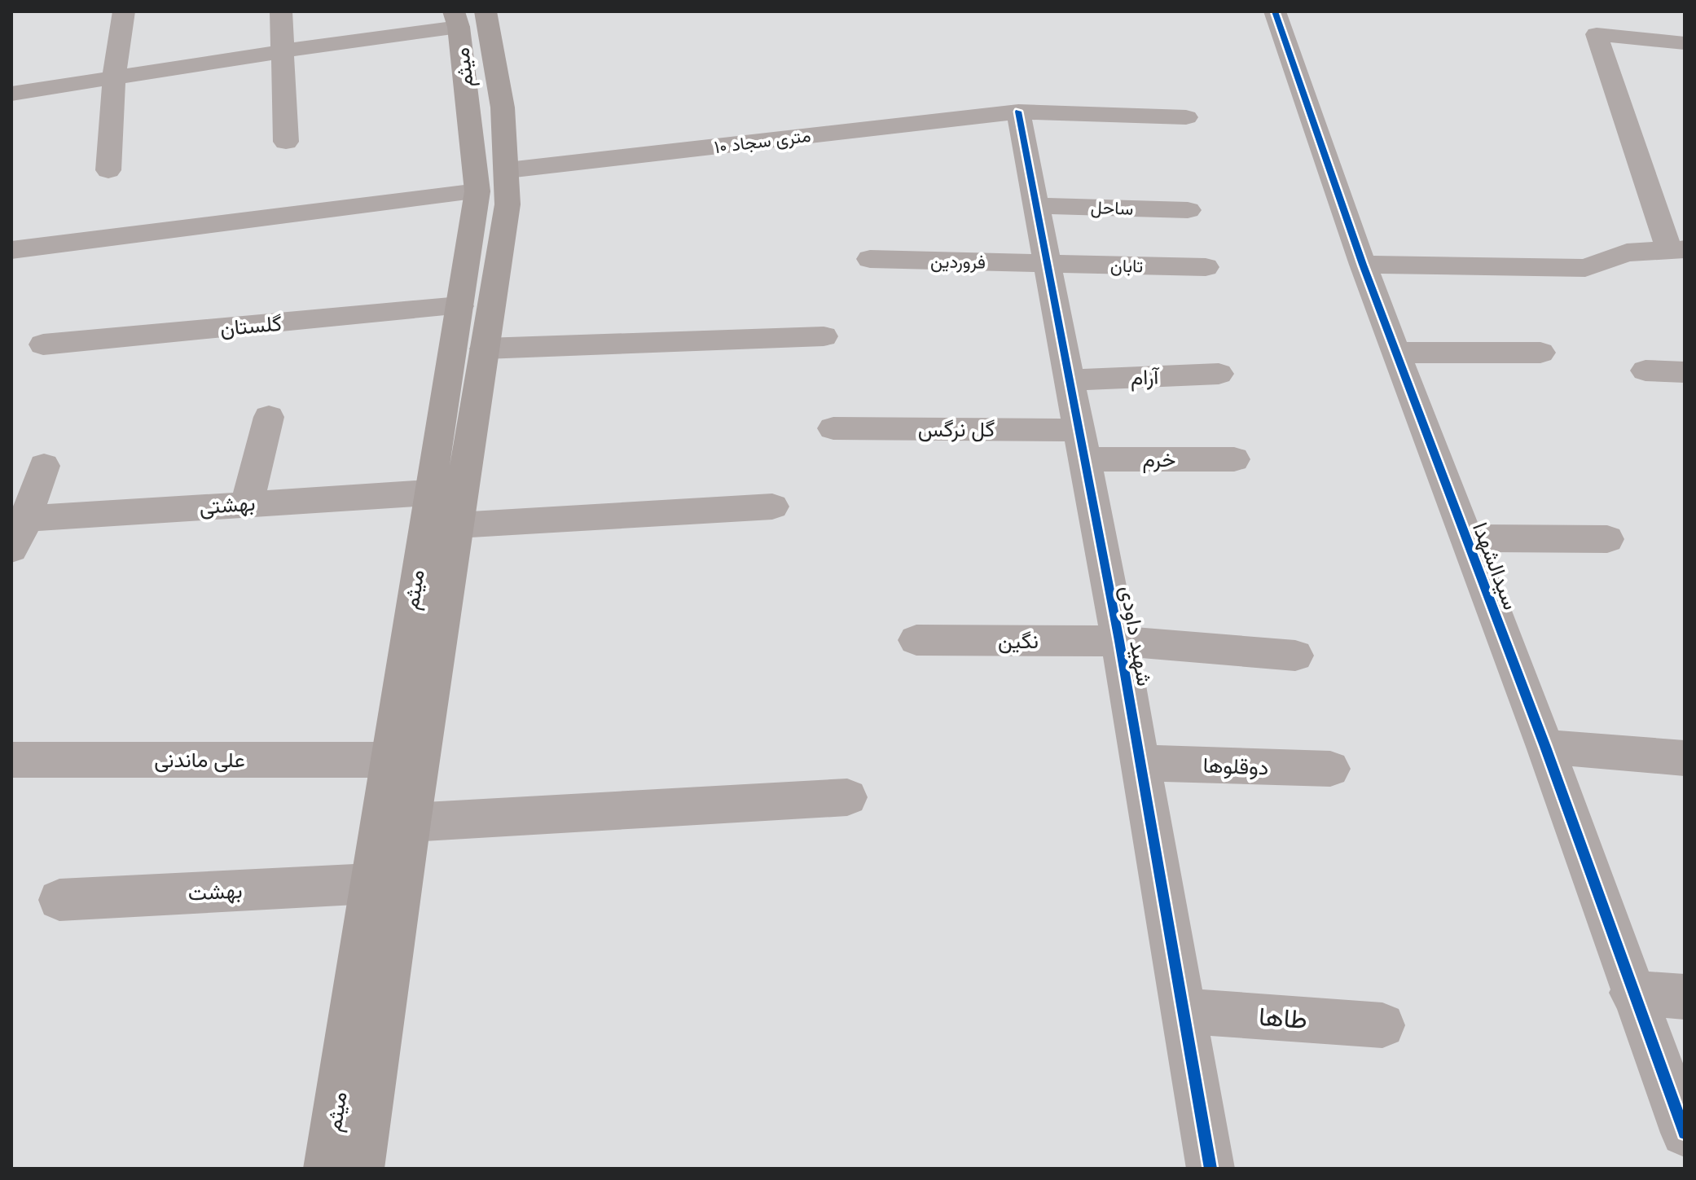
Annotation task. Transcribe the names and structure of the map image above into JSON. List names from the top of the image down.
{
  "streets": {
    "main road": ["میثم"],
    "street": [
      "۱۰ متری سجاد",
      "ساحل",
      "فروردین",
      "تابان",
      "گلستان",
      "آرام",
      "گل نرگس",
      "خرم",
      "بهشتی",
      "سیدالشهدا",
      "شهید داودی",
      "نگین",
      "علی ماندنی",
      "دوقلوها",
      "بهشت",
      "طاها"
    ]
  },
  "crossings": [
    ["میثم", "۱۰ متری سجاد"],
    ["میثم", "گلستان"],
    ["میثم", "بهشتی"],
    ["میثم", "علی ماندنی"],
    ["میثم", "بهشت"],
    ["۱۰ متری سجاد", "شهید داودی"],
    ["ساحل", "شهید داودی"],
    ["فروردین", "تابان"],
    ["فروردین", "شهید داودی"],
    ["تابان", "شهید داودی"],
    ["آرام", "شهید داودی"],
    ["گل نرگس", "خرم"],
    ["گل نرگس", "شهید داودی"],
    ["خرم", "شهید داودی"],
    ["شهید داودی", "نگین"],
    ["شهید داودی", "دوقلوها"],
    ["شهید داودی", "طاها"]
  ]
}
